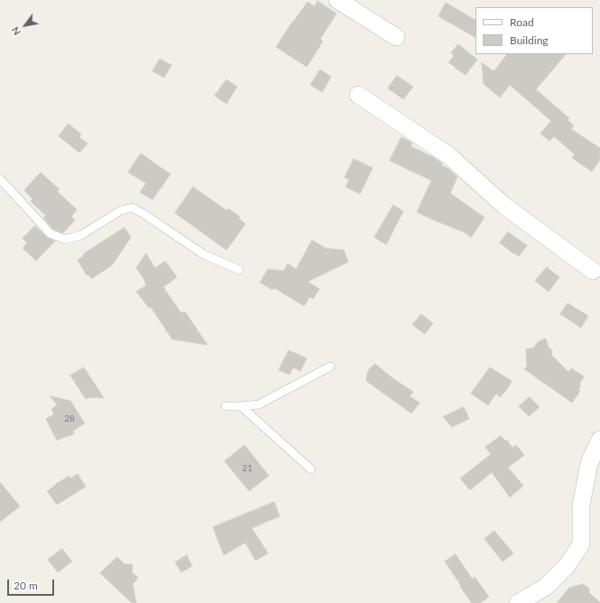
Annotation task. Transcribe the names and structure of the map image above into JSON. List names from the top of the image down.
{
  "house_numbers": ["28", "21"],
  "legend": ["Road", "Building"],
  "scale_bar": "20 m",
  "north": "bottom left"
}
